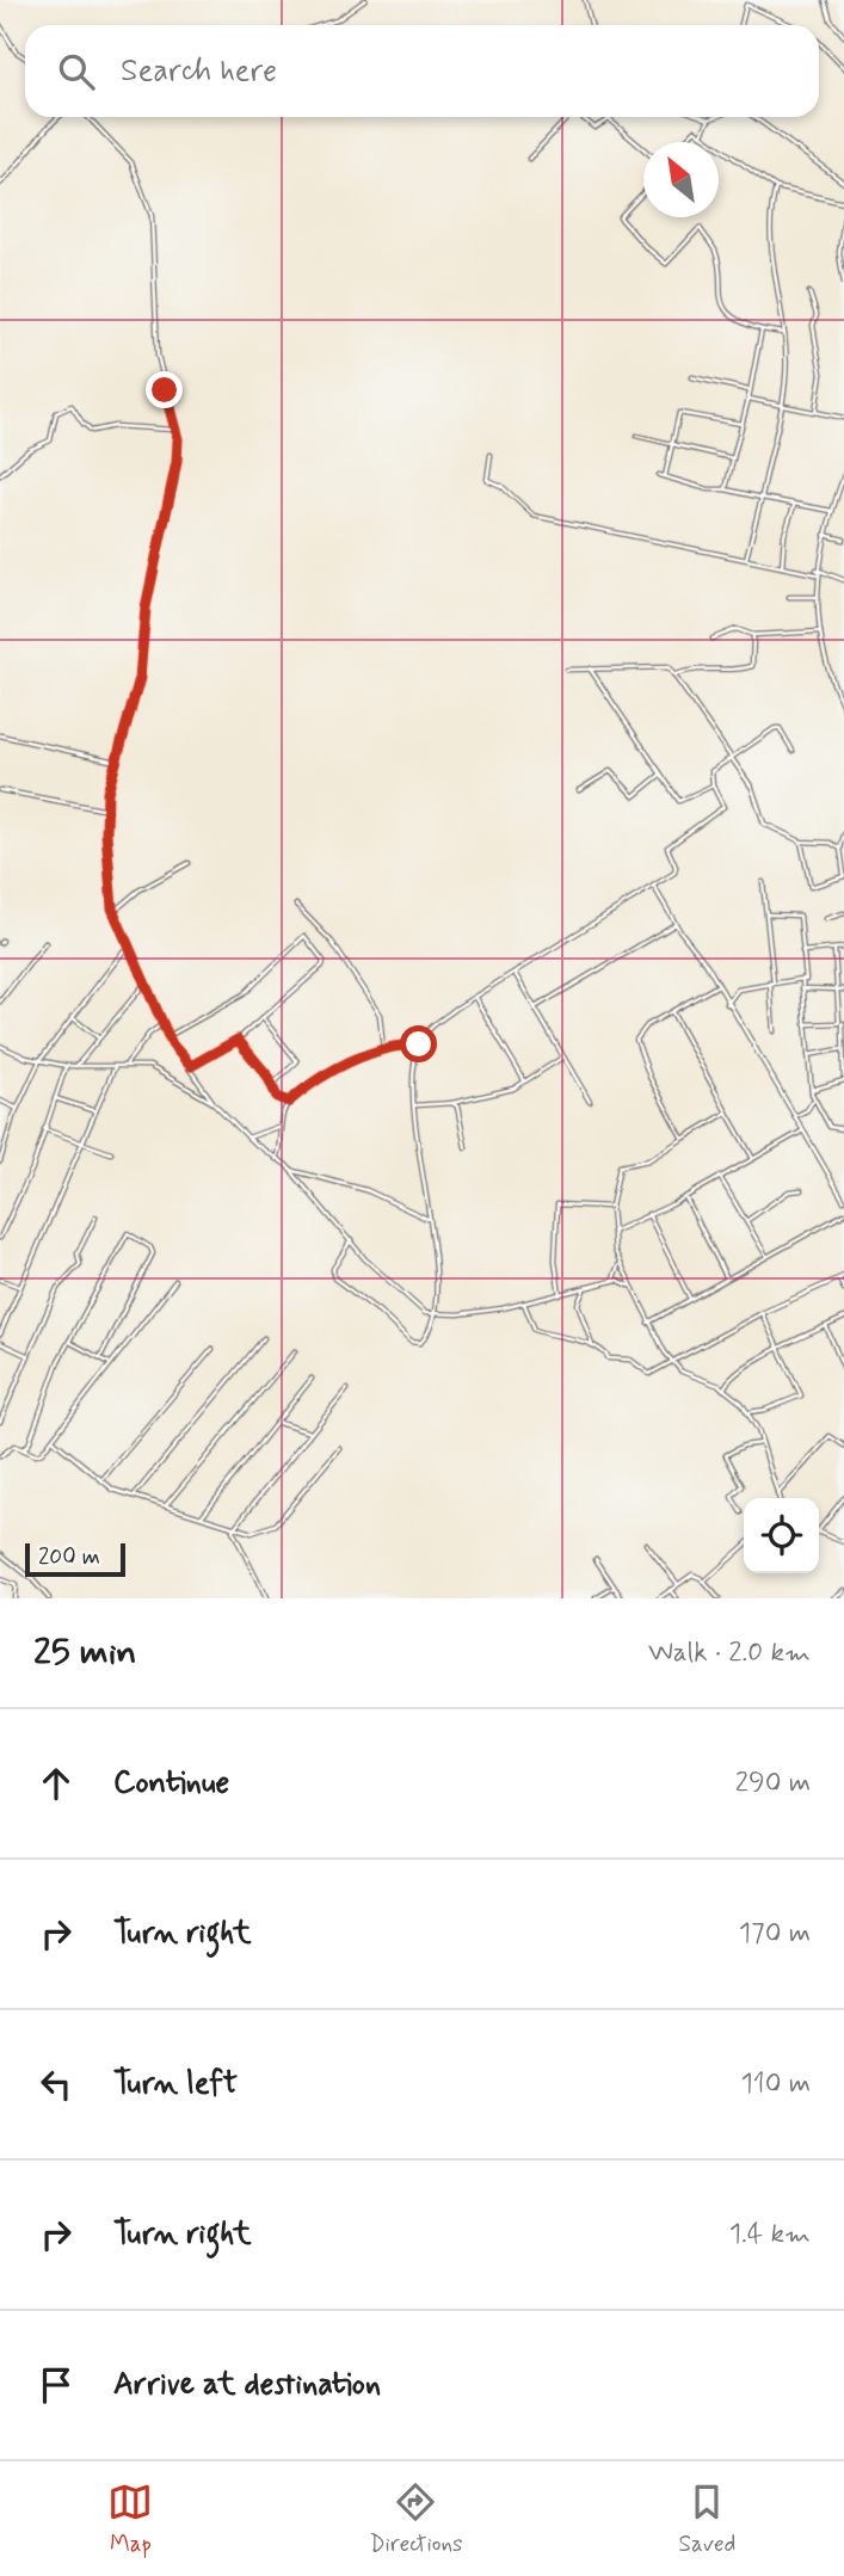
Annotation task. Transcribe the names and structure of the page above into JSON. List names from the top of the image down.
{
  "scale_bar": "200 m",
  "north": "top left",
  "page": {
    "search": "Search here",
    "scale": "200 m",
    "heading": ["25 min", "Walk · 2.0 km"],
    "list": [
      ["Continue", "290 m"],
      ["Turn right", "170 m"],
      ["Turn left", "110 m"],
      ["Turn right", "1.4 km"],
      "Arrive at destination"
    ],
    "nav": ["Map", "Directions", "Saved"]
  }
}
